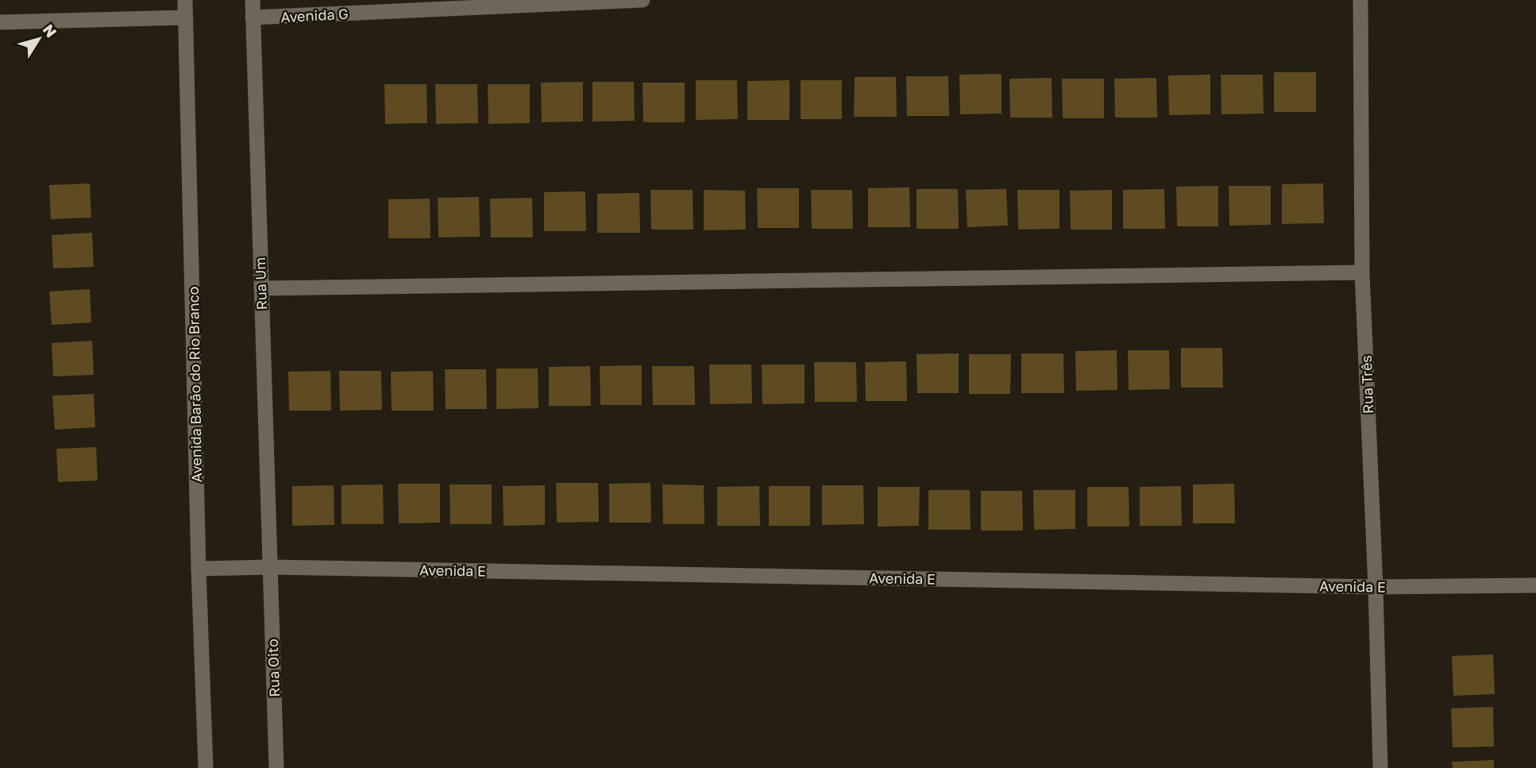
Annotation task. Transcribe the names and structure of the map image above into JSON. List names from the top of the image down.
{
  "streets": {
    "street": [
      "Avenida G",
      "Rua Um",
      "Avenida Barão do Rio Branco",
      "Rua Três",
      "Avenida E",
      "Rua Oito"
    ]
  },
  "crossings": [
    ["Avenida G", "Rua Um"],
    ["Rua Um", "Avenida E"],
    ["Rua Um", "Rua Oito"],
    ["Avenida Barão do Rio Branco", "Avenida E"],
    ["Rua Três", "Avenida E"],
    ["Avenida E", "Rua Oito"]
  ],
  "north": "top right"
}
